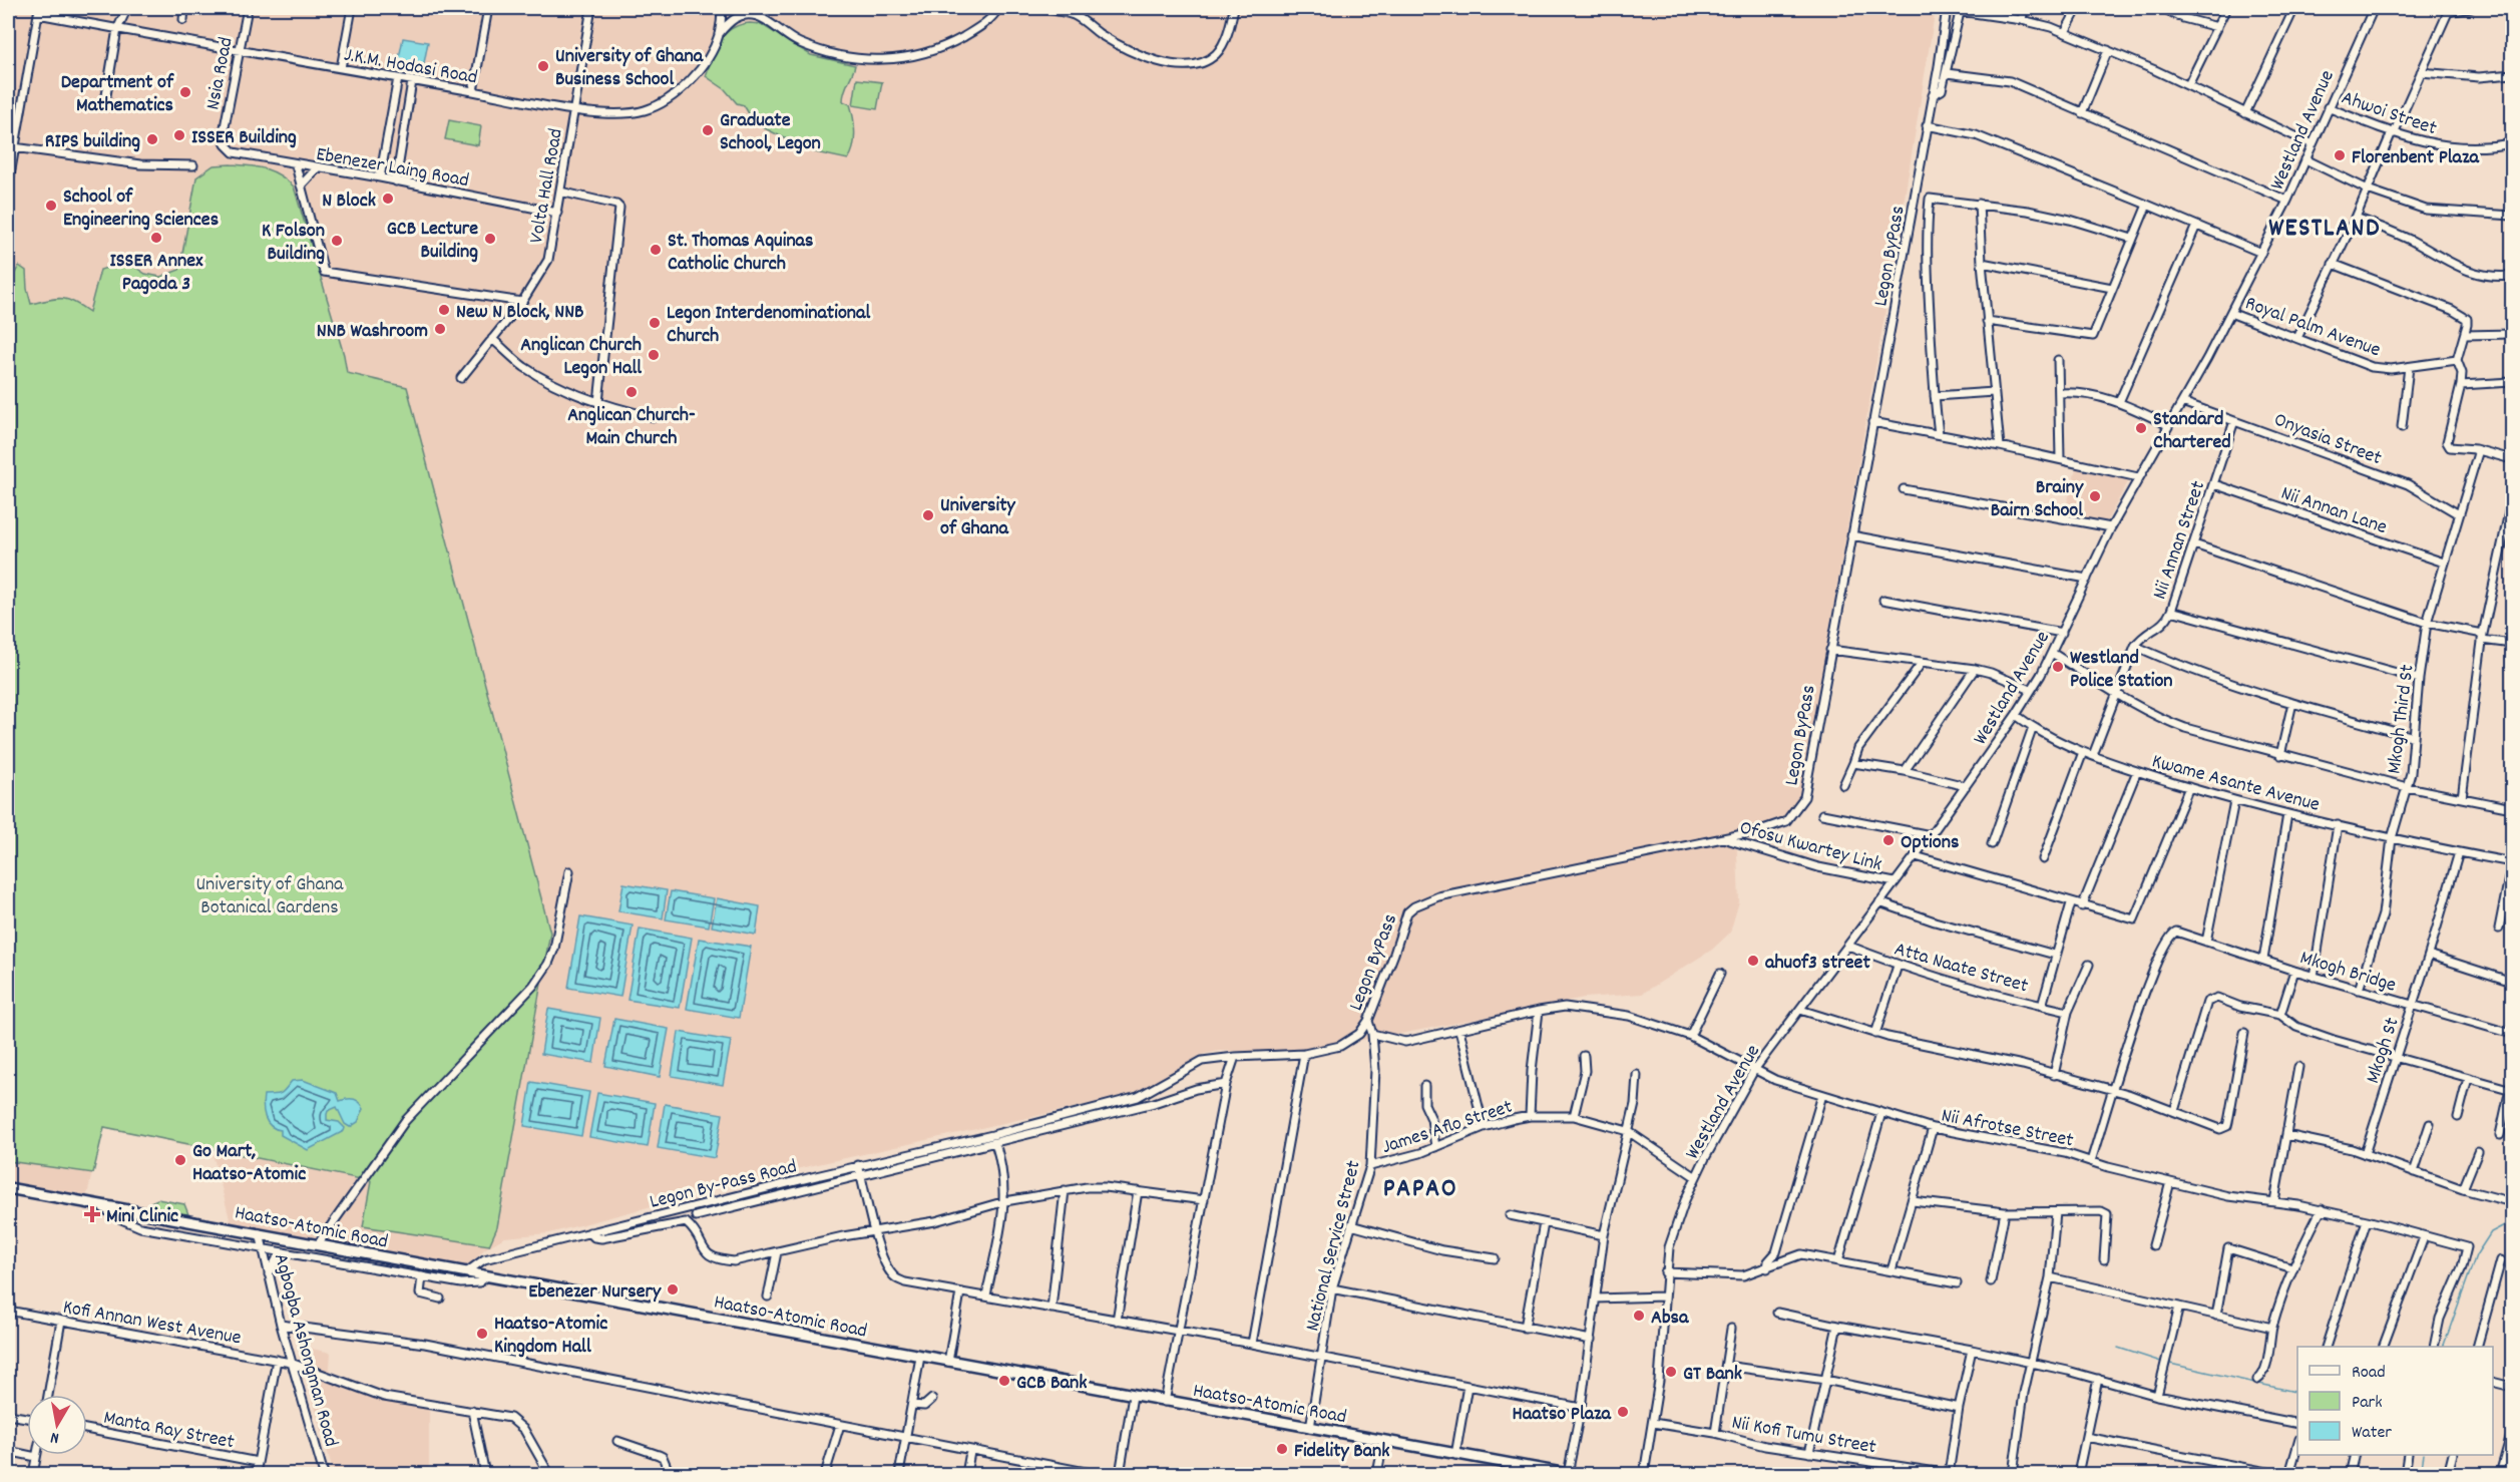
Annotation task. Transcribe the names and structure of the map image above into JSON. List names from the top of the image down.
{
  "streets": {
    "main road": ["Haatso-Atomic Road"],
    "street": [
      "J.K.M. Hodasi Road",
      "Nsia Road",
      "Ahwoi Street",
      "Westland Avenue",
      "Ebenezer Laing Road",
      "Volta Hall Road",
      "Legon ByPass",
      "Royal Palm Avenue",
      "Onyasia Street",
      "Nii Annan Lane",
      "Nii Annan Street",
      "Mkogh Third St",
      "Kwame Asante Avenue",
      "Ofosu Kwartey Link",
      "Atta Naate Street",
      "Mkogh Bridge",
      "Mkogh St",
      "James Aflo Street",
      "Nii Afrotse Street",
      "Legon By-Pass Road",
      "National Service Street",
      "Kofi Annan West Avenue",
      "Agbogba Ashongman Road",
      "Manta Ray Street",
      "Nii Kofi Tumu Street"
    ]
  },
  "crossings": [
    ["J.K.M. Hodasi Road", "Nsia Road"],
    ["J.K.M. Hodasi Road", "Volta Hall Road"],
    ["Nsia Road", "Ebenezer Laing Road"],
    ["Ahwoi Street", "Westland Avenue"],
    ["Westland Avenue", "Royal Palm Avenue"],
    ["Westland Avenue", "Onyasia Street"],
    ["Westland Avenue", "Kwame Asante Avenue"],
    ["Westland Avenue", "Ofosu Kwartey Link"],
    ["Westland Avenue", "Atta Naate Street"],
    ["Westland Avenue", "James Aflo Street"],
    ["Westland Avenue", "Nii Afrotse Street"],
    ["Westland Avenue", "Nii Kofi Tumu Street"],
    ["Ebenezer Laing Road", "Volta Hall Road"],
    ["Legon ByPass", "Ofosu Kwartey Link"],
    ["Legon ByPass", "Legon By-Pass Road"],
    ["Legon ByPass", "National Service Street"],
    ["Onyasia Street", "Nii Annan Street"],
    ["Onyasia Street", "Mkogh Third St"],
    ["Nii Annan Lane", "Nii Annan Street"],
    ["Nii Annan Lane", "Mkogh Third St"],
    ["Nii Annan Street", "Kwame Asante Avenue"],
    ["Mkogh Third St", "Kwame Asante Avenue"],
    ["Mkogh Third St", "Mkogh Bridge"],
    ["Kwame Asante Avenue", "Mkogh St"],
    ["Mkogh Bridge", "Mkogh St"],
    ["James Aflo Street", "National Service Street"],
    ["Nii Afrotse Street", "National Service Street"],
    ["Legon By-Pass Road", "Haatso-Atomic Road"],
    ["Haatso-Atomic Road", "National Service Street"],
    ["Haatso-Atomic Road", "Agbogba Ashongman Road"],
    ["Kofi Annan West Avenue", "Agbogba Ashongman Road"]
  ],
  "districts": ["WESTLAND", "PAPAO"],
  "parks": ["University of Ghana Botanical Gardens"],
  "places": {
    "other": [
      "University of Ghana Business School",
      "Department of Mathematics",
      "Graduate School, Legon",
      "ISSER Building",
      "RIPS building",
      "Florenbent Plaza",
      "N Block",
      "School of Engineering Sciences",
      "ISSER Annex Pagoda 3",
      "GCB Lecture Building",
      "K Folson Building",
      "St. Thomas Aquinas Catholic Church",
      "New N Block, NNB",
      "Legon Interdenominational Church",
      "NNB Washroom",
      "Anglican Church Legon Hall",
      "Anglican Church- Main Church",
      "Standard Chartered",
      "Brainy Bairn School",
      "University of Ghana",
      "Westland Police Station",
      "Options",
      "ahuof3 street",
      "Go Mart, Haatso-Atomic",
      "Ebenezer Nursery",
      "Absa",
      "Haatso-Atomic Kingdom Hall",
      "GT Bank",
      "GCB Bank",
      "Haatso Plaza",
      "Fidelity Bank"
    ],
    "health": ["Mini Clinic"]
  },
  "legend": ["Road", "Park", "Water"],
  "north": "bottom"
}
